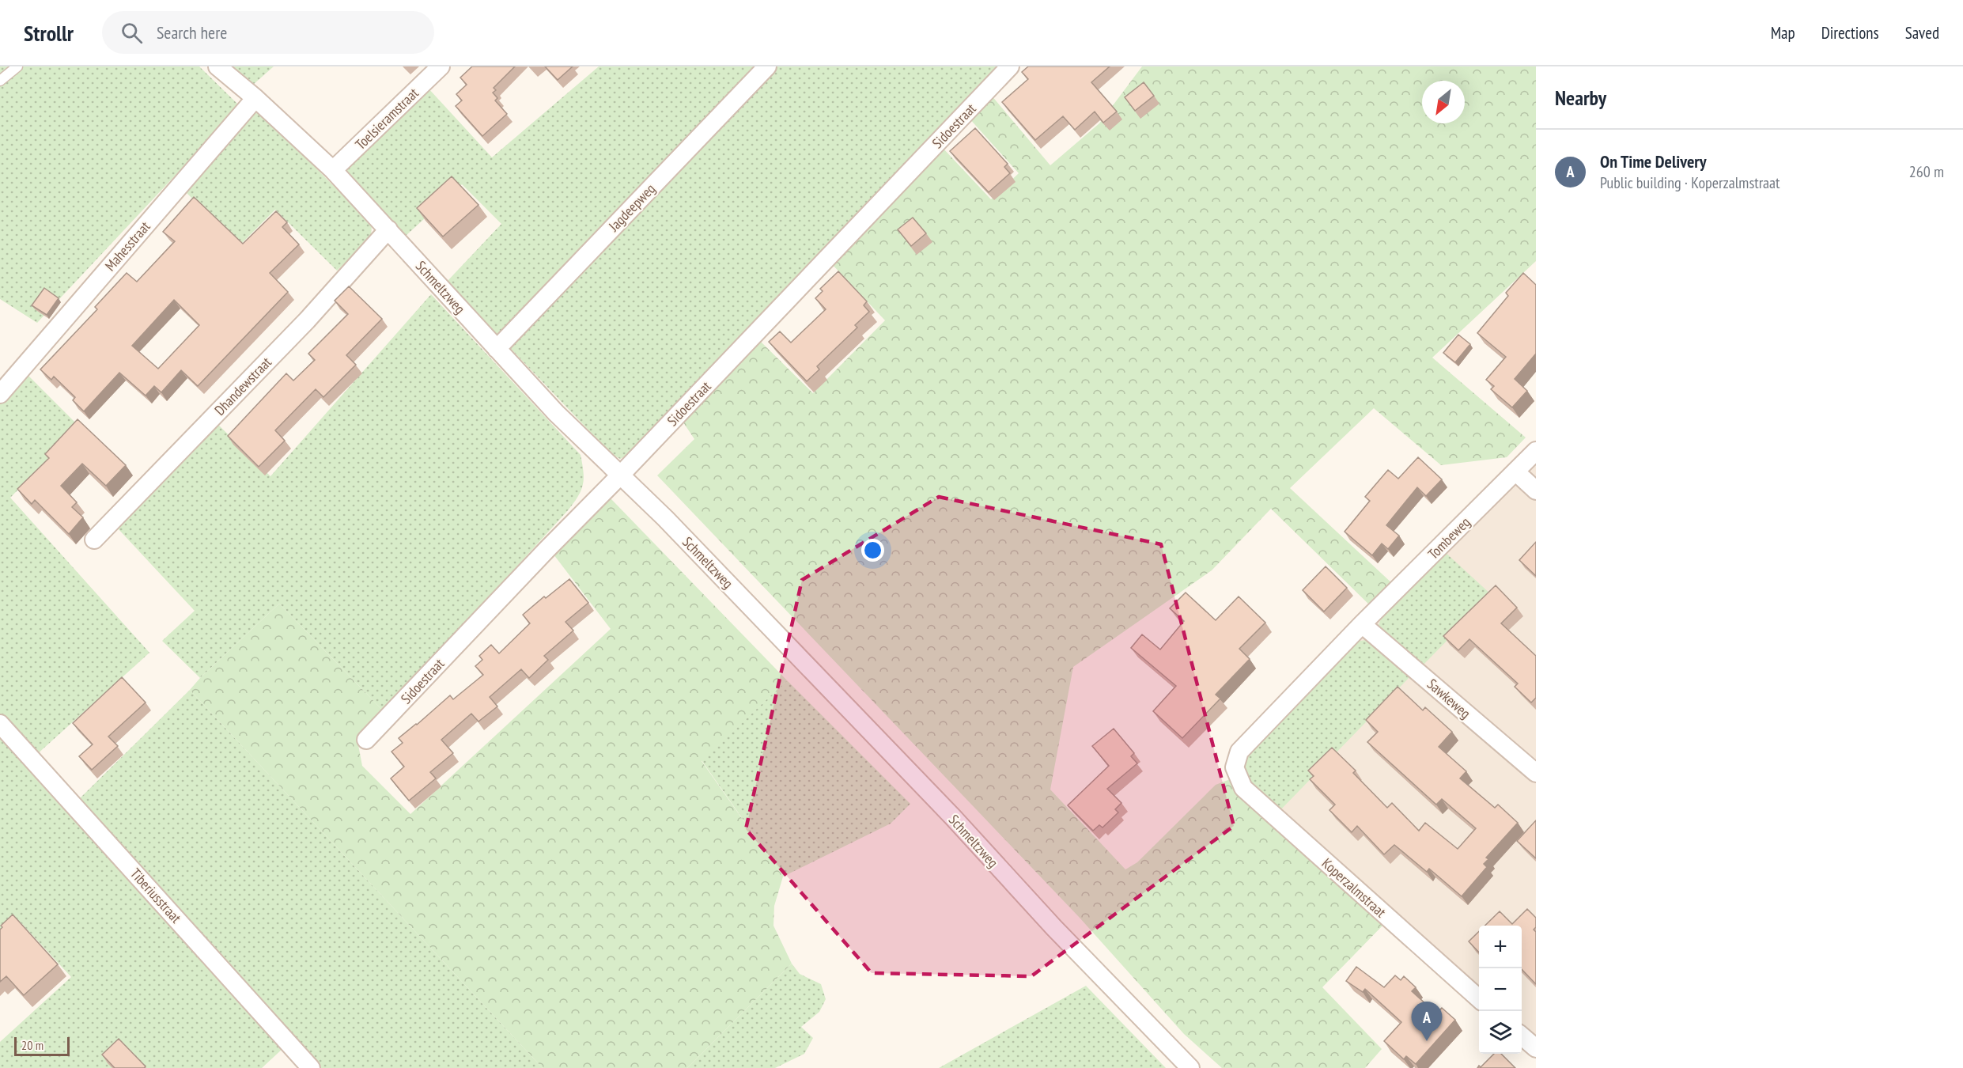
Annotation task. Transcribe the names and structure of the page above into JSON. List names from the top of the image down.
{
  "streets": {
    "street": [
      "Toelsieramstraat",
      "Sidoestraat",
      "Jagdeepweg",
      "Mahesstraat",
      "Schmeltzweg",
      "Dhandewstraat",
      "Tombeweg",
      "Sawkeweg",
      "Koperzalmstraat",
      "Tiberiusstraat"
    ]
  },
  "crossings": [
    ["Toelsieramstraat", "Schmeltzweg"],
    ["Sidoestraat", "Schmeltzweg"],
    ["Jagdeepweg", "Schmeltzweg"],
    ["Mahesstraat", "Schmeltzweg"],
    ["Schmeltzweg", "Dhandewstraat"],
    ["Tombeweg", "Sawkeweg"],
    ["Tombeweg", "Koperzalmstraat"]
  ],
  "scale_bar": "20 m",
  "north": "bottom left",
  "page": {
    "header": "Strollr",
    "search": "Search here",
    "nav": ["Map", "Directions", "Saved"],
    "heading": "Nearby",
    "list": [
      {
        "mark": "A",
        "name": "On Time Delivery",
        "note": "Public building · Koperzalmstraat",
        "value": "260 m"
      }
    ],
    "map_buttons": ["+", "−"],
    "pins": "A",
    "scale": "20 m"
  }
}
